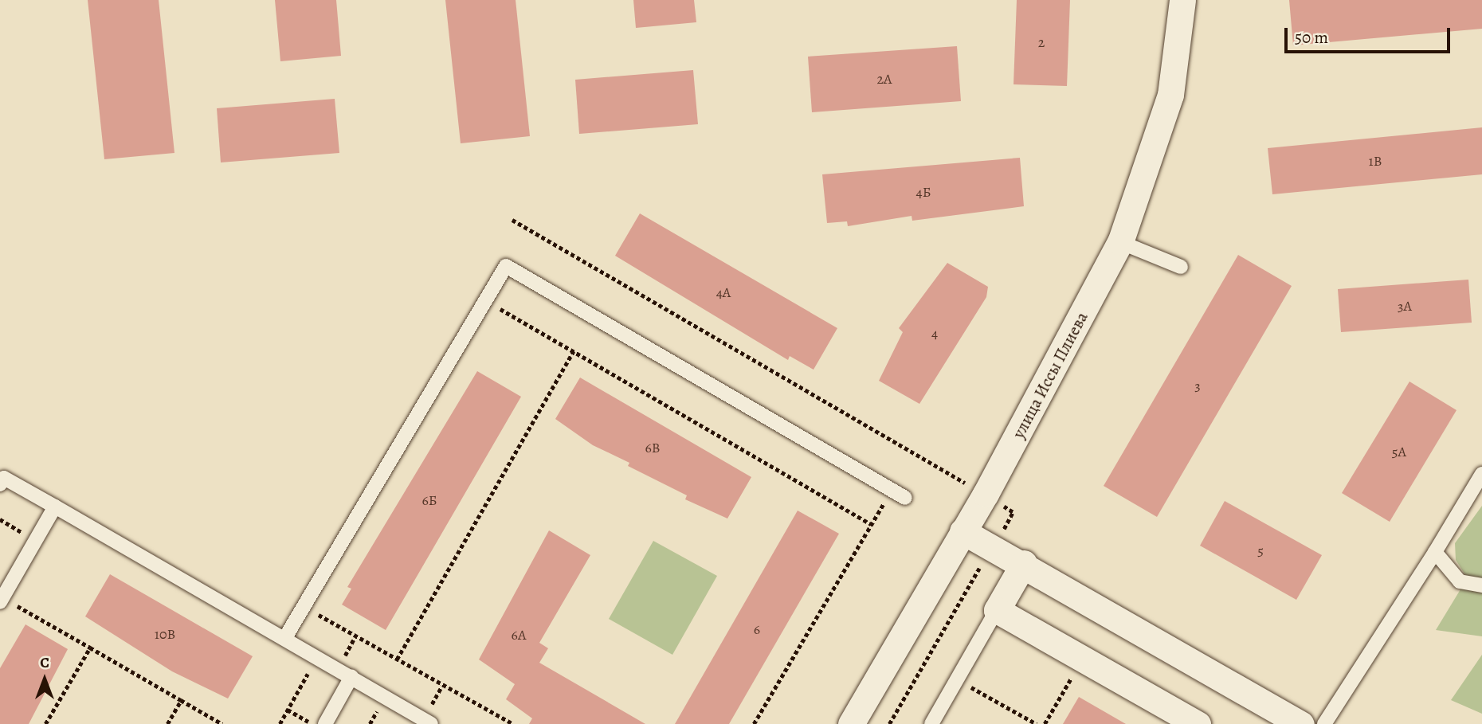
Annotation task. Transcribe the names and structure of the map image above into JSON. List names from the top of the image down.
{
  "streets": {
    "street": ["улица Иссы Плиева"]
  },
  "house_numbers": [
    "2",
    "2А",
    "1В",
    "4Б",
    "4А",
    "3А",
    "4",
    "3",
    "6В",
    "5А",
    "6Б",
    "5",
    "6",
    "10В",
    "6А"
  ],
  "scale_bar": "50 m",
  "north": "top"
}
